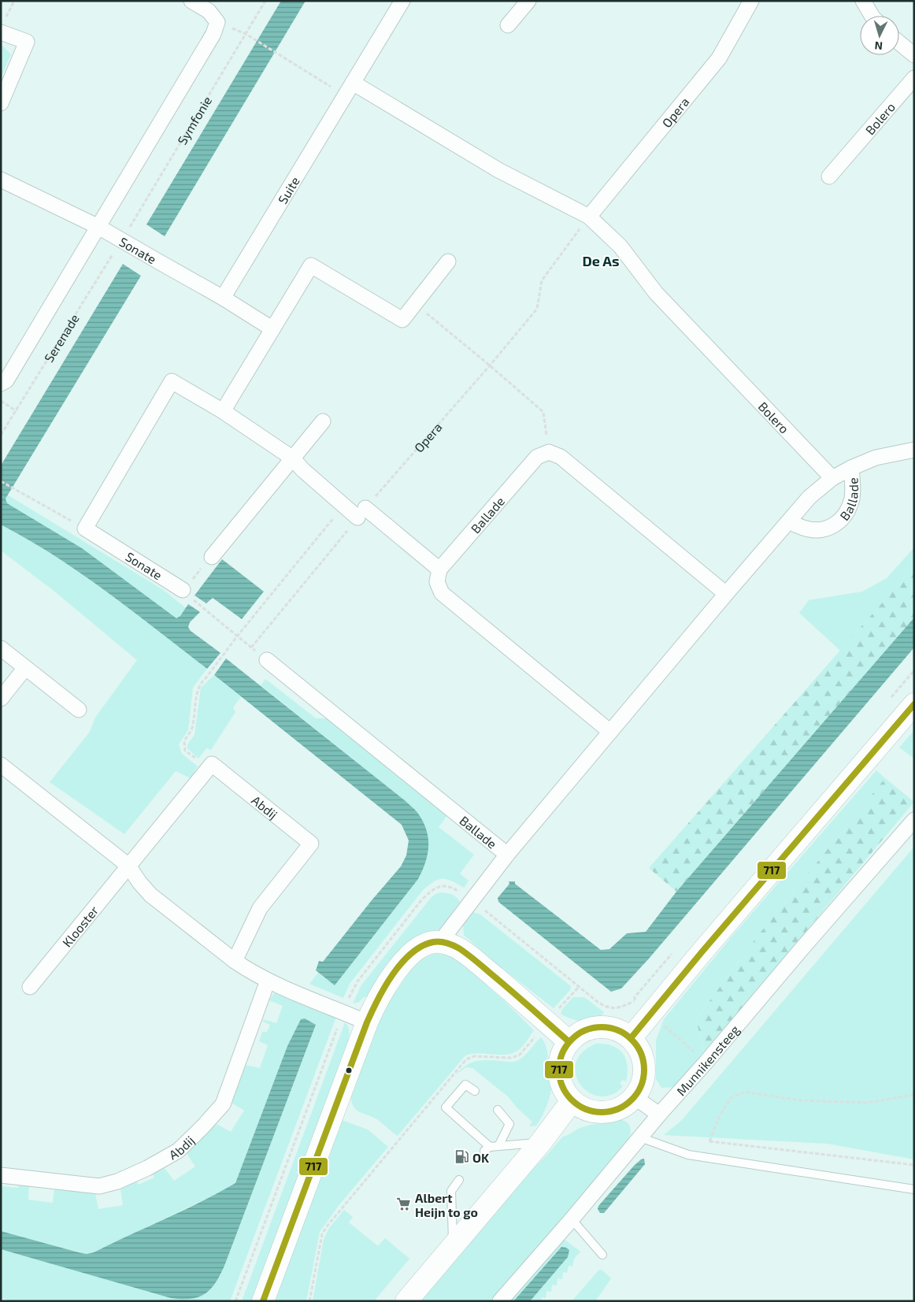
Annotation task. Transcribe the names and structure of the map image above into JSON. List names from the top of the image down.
{
  "streets": {
    "street": [
      "Opera",
      "Bolero",
      "Suite",
      "Sonate",
      "Serenade",
      "Ballade",
      "Abdij",
      "Klooster",
      "Munnikensteeg"
    ],
    "path": ["Symfonie"]
  },
  "crossings": [
    ["Opera", "Bolero"],
    ["Bolero", "Ballade"],
    ["Symfonie", "Sonate"],
    ["Symfonie", "Serenade"],
    ["Suite", "Sonate"],
    ["Sonate", "Serenade"]
  ],
  "districts": ["De As"],
  "places": {
    "fuel station": ["OK"],
    "supermarket": ["Albert Heijn to go"]
  },
  "lines": ["transit line 717"],
  "north": "bottom"
}
